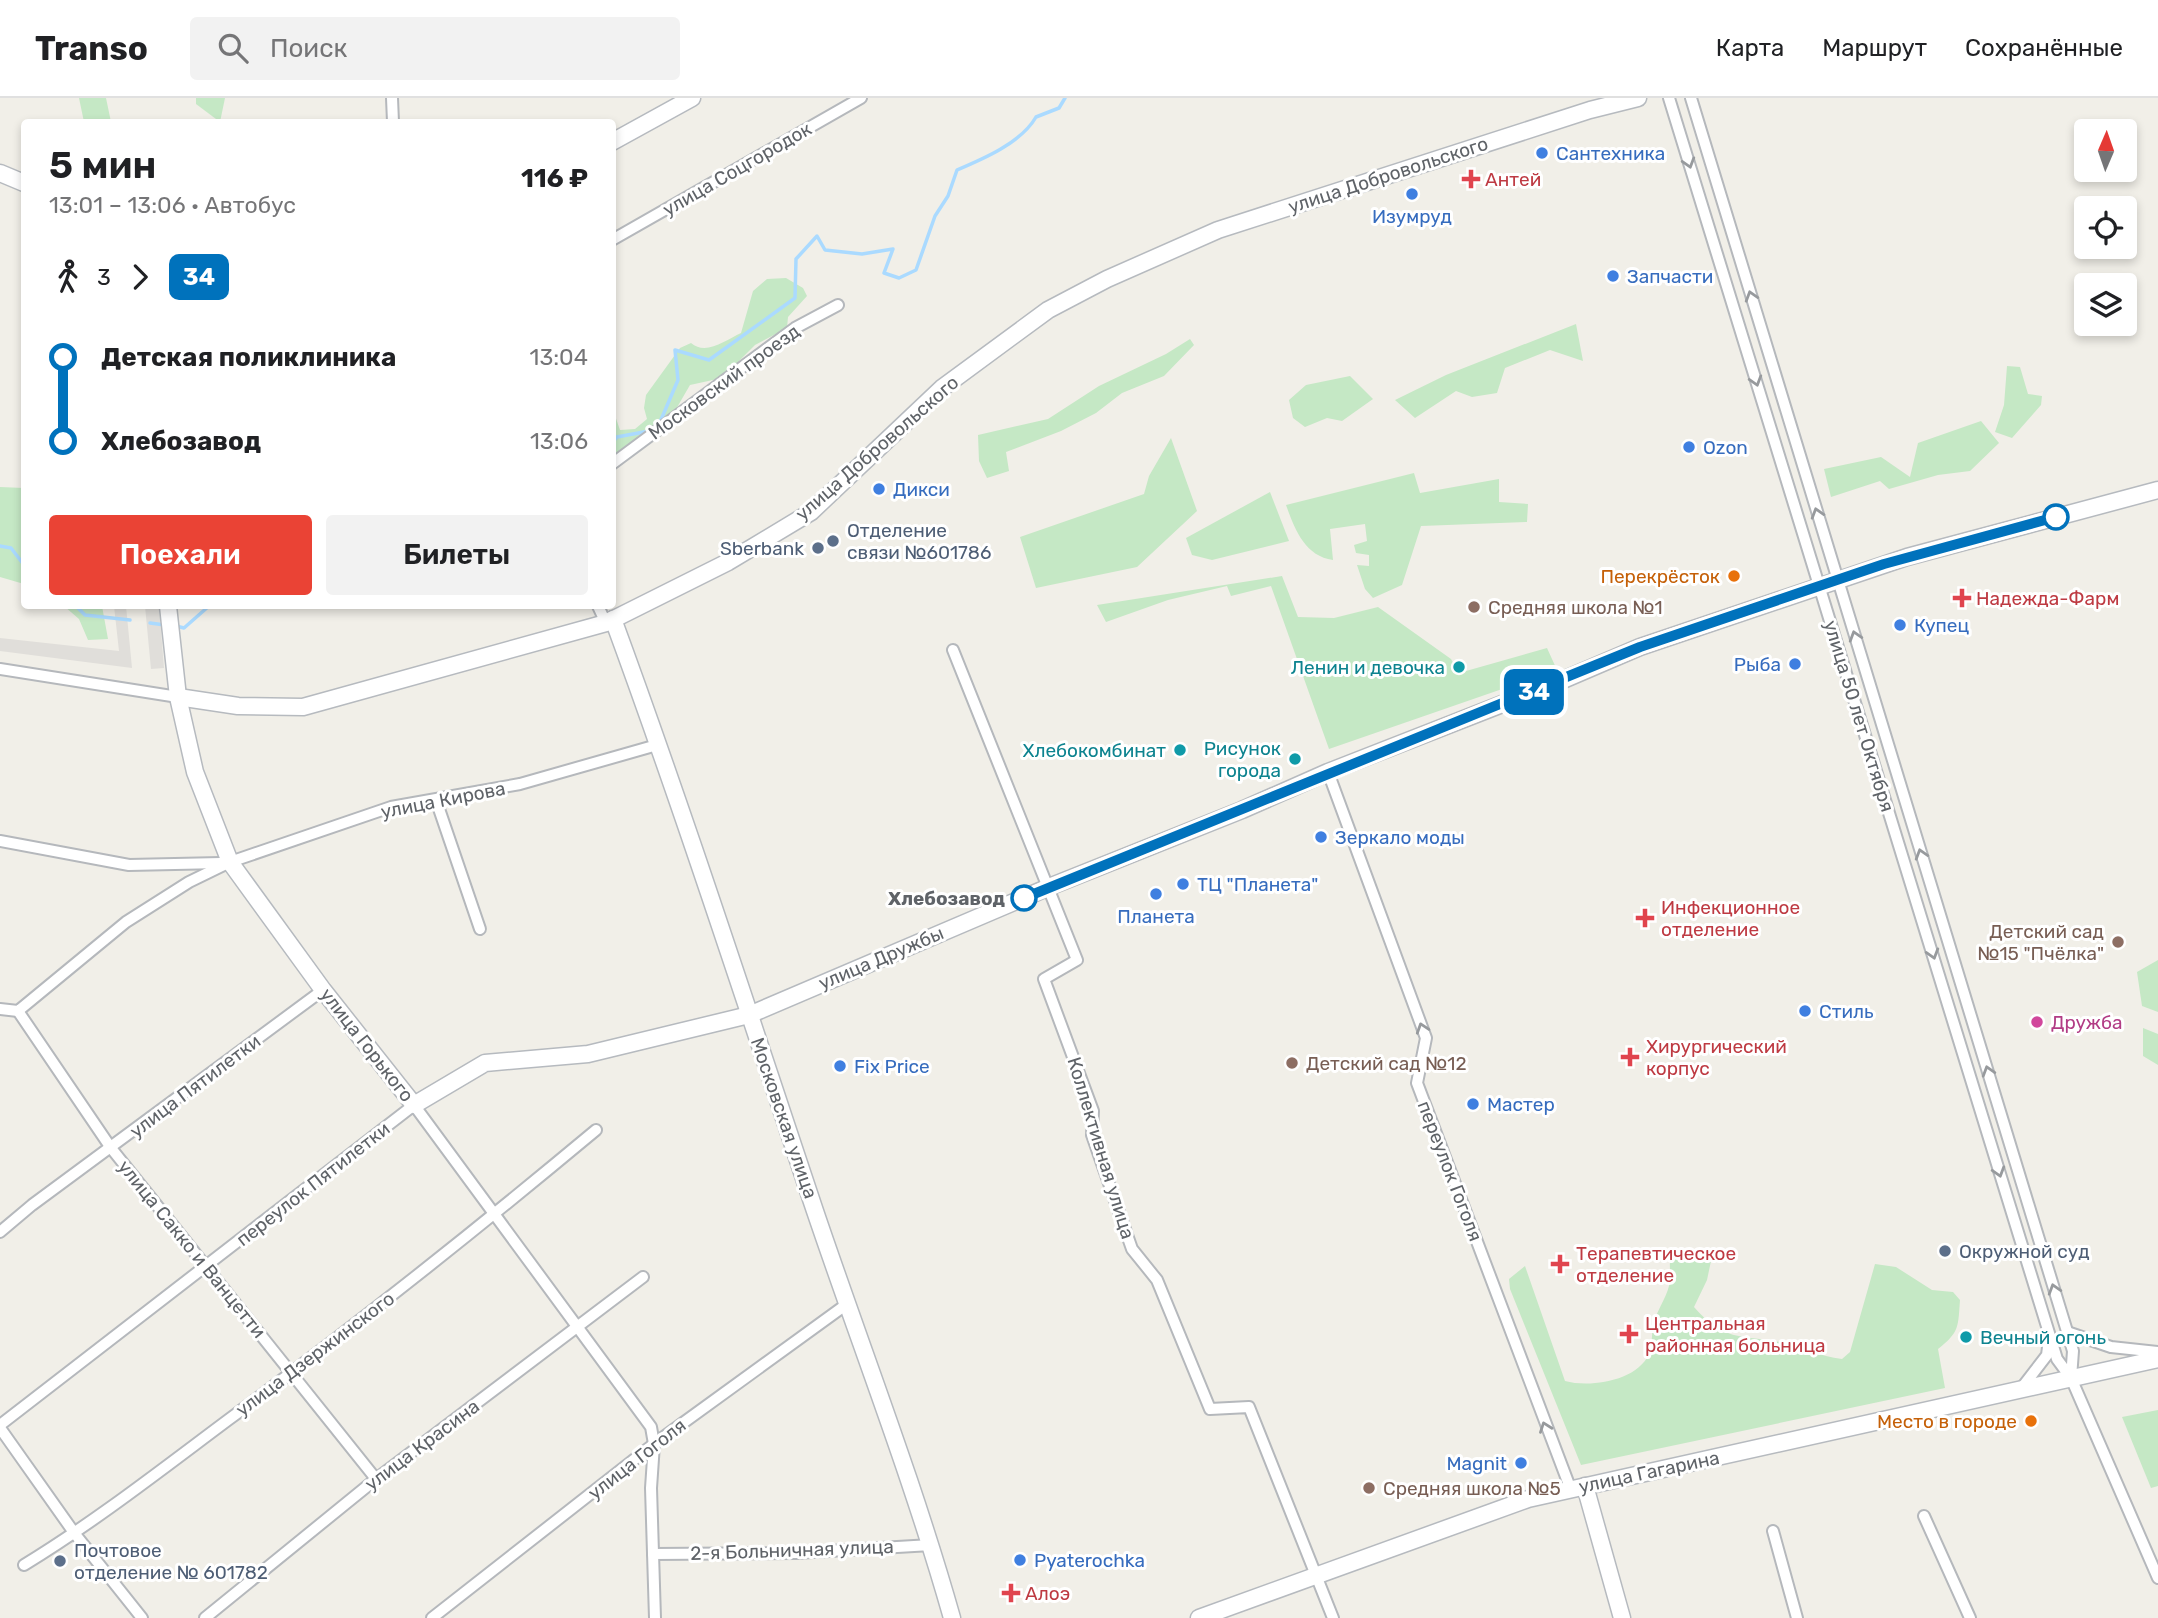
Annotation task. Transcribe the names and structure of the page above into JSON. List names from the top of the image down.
{
  "streets": {
    "street": [
      "улица Соцгородок",
      "улица Добровольского",
      "Московский проезд",
      "улица 50 лет Октября",
      "улица Кирова",
      "улица Дружбы",
      "улица Горького",
      "улица Пятилетки",
      "Московская улица",
      "Коллективная улица",
      "переулок Гоголя",
      "переулок Пятилетки",
      "улица Сакко и Ванцетти",
      "улица Дзержинского",
      "улица Красина",
      "улица Гоголя",
      "улица Гагарина",
      "2-я Больничная улица"
    ]
  },
  "crossings": [
    ["улица Добровольского", "улица Горького"],
    ["улица Добровольского", "Московская улица"],
    ["улица 50 лет Октября", "улица Дружбы"],
    ["улица 50 лет Октября", "улица Гагарина"],
    ["улица Кирова", "улица Горького"],
    ["улица Кирова", "Московская улица"],
    ["улица Дружбы", "Московская улица"],
    ["улица Дружбы", "Коллективная улица"],
    ["улица Дружбы", "переулок Гоголя"],
    ["улица Дружбы", "переулок Пятилетки"],
    ["улица Горького", "улица Пятилетки"],
    ["улица Горького", "переулок Пятилетки"],
    ["улица Горького", "улица Дзержинского"],
    ["улица Горького", "улица Красина"],
    ["улица Горького", "улица Гоголя"],
    ["улица Пятилетки", "улица Сакко и Ванцетти"],
    ["Московская улица", "переулок Пятилетки"],
    ["Московская улица", "улица Гоголя"],
    ["Московская улица", "2-я Больничная улица"],
    ["Коллективная улица", "улица Гагарина"],
    ["переулок Гоголя", "улица Гагарина"],
    ["переулок Пятилетки", "улица Сакко и Ванцетти"],
    ["улица Сакко и Ванцетти", "улица Дзержинского"],
    ["улица Сакко и Ванцетти", "улица Красина"]
  ],
  "one_way": ["переулок Гоголя"],
  "places": {
    "other": [
      "Сантехника",
      "Изумруд",
      "Запчасти",
      "Ozon",
      "Дикси",
      "Отделение связи №601786",
      "Sberbank",
      "Перекрёсток",
      "Средняя школа №1",
      "Купец",
      "Рыба",
      "Ленин и девочка",
      "Хлебокомбинат",
      "Рисунок города",
      "Зеркало моды",
      "ТЦ \"Планета\"",
      "Планета",
      "Хлебозавод",
      "Детский сад №15 \"Пчёлка\"",
      "Стиль",
      "Дружба",
      "Детский сад №12",
      "Fix Price",
      "Мастер",
      "Окружной суд",
      "Вечный огонь",
      "Место в городе",
      "Magnit",
      "Средняя школа №5",
      "Pyaterochka",
      "Почтовое отделение № 601782"
    ],
    "health": [
      "Антей",
      "Надежда-Фарм",
      "Инфекционное отделение",
      "Хирургический корпус",
      "Терапевтическое отделение",
      "Центральная районная больница",
      "Алоэ"
    ]
  },
  "lines": ["bus line 34"],
  "north": "top",
  "page": {
    "header": "Transo",
    "search": "Поиск",
    "nav": ["Карта", "Маршрут", "Сохранённые"],
    "on_map": "34",
    "heading": ["5 мин", "13:01 – 13:06 · Автобус", "116 ₽"],
    "legs": ["3", "34"],
    "list": [
      {
        "name": "Детская поликлиника",
        "value": "13:04"
      },
      {
        "name": "Хлебозавод",
        "value": "13:06"
      }
    ],
    "buttons": ["Поехали", "Билеты"]
  }
}
